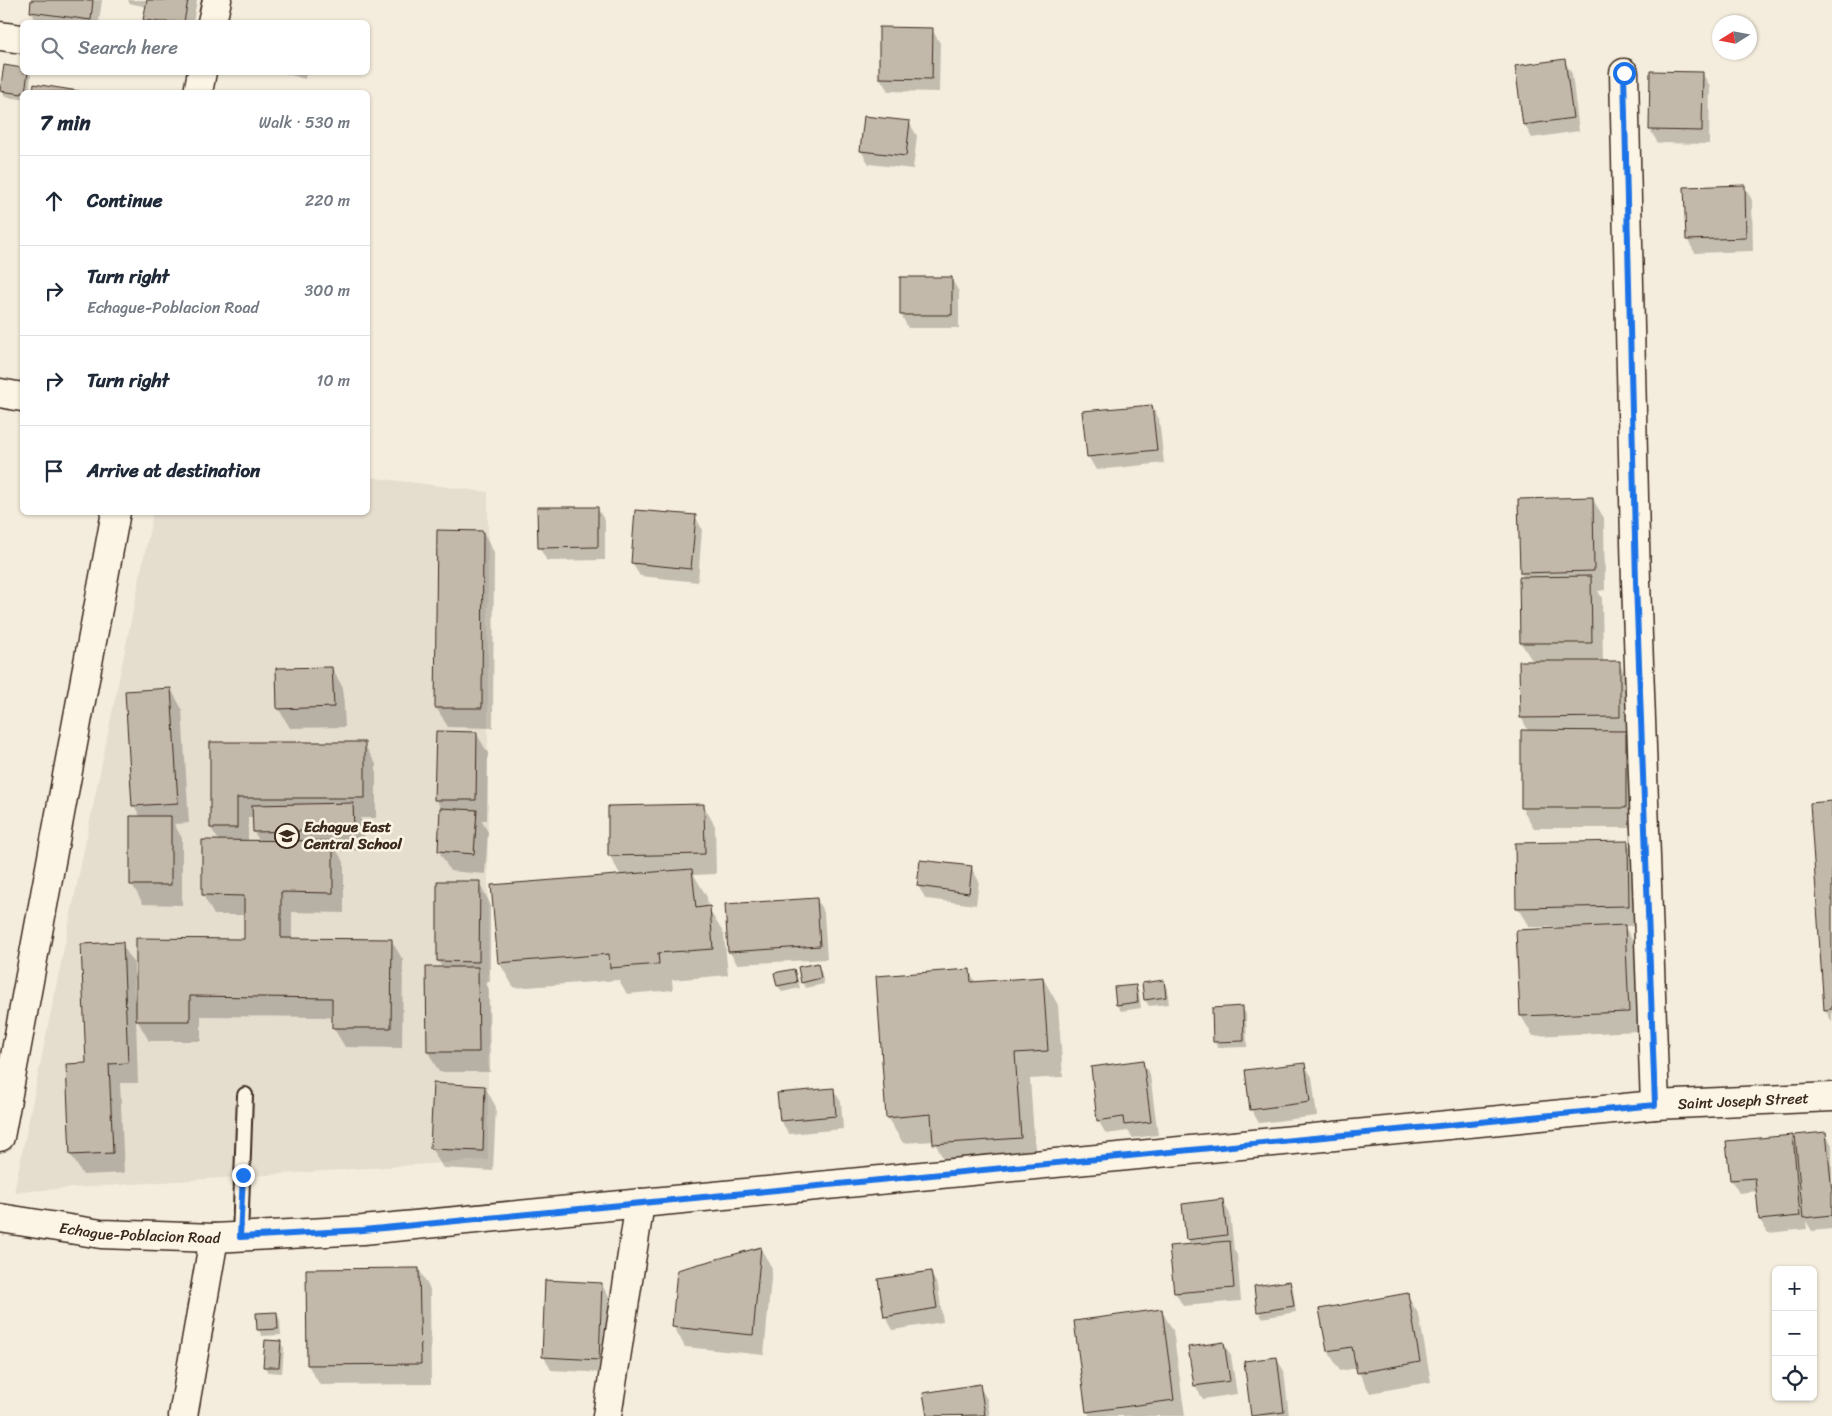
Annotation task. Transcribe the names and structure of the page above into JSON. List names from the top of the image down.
{
  "streets": {
    "street": ["Saint Joseph Street", "Echague-Poblacion Road"]
  },
  "crossings": [
    ["Saint Joseph Street", "Echague-Poblacion Road"]
  ],
  "places": {
    "school or university": ["Echague East Central School"]
  },
  "north": "left",
  "page": {
    "search": "Search here",
    "heading": ["7 min", "Walk · 530 m"],
    "list": [
      ["Continue", "220 m"],
      ["Turn right", "Echague-Poblacion Road", "300 m"],
      ["Turn right", "10 m"],
      "Arrive at destination"
    ],
    "map_buttons": ["+", "−"]
  }
}
